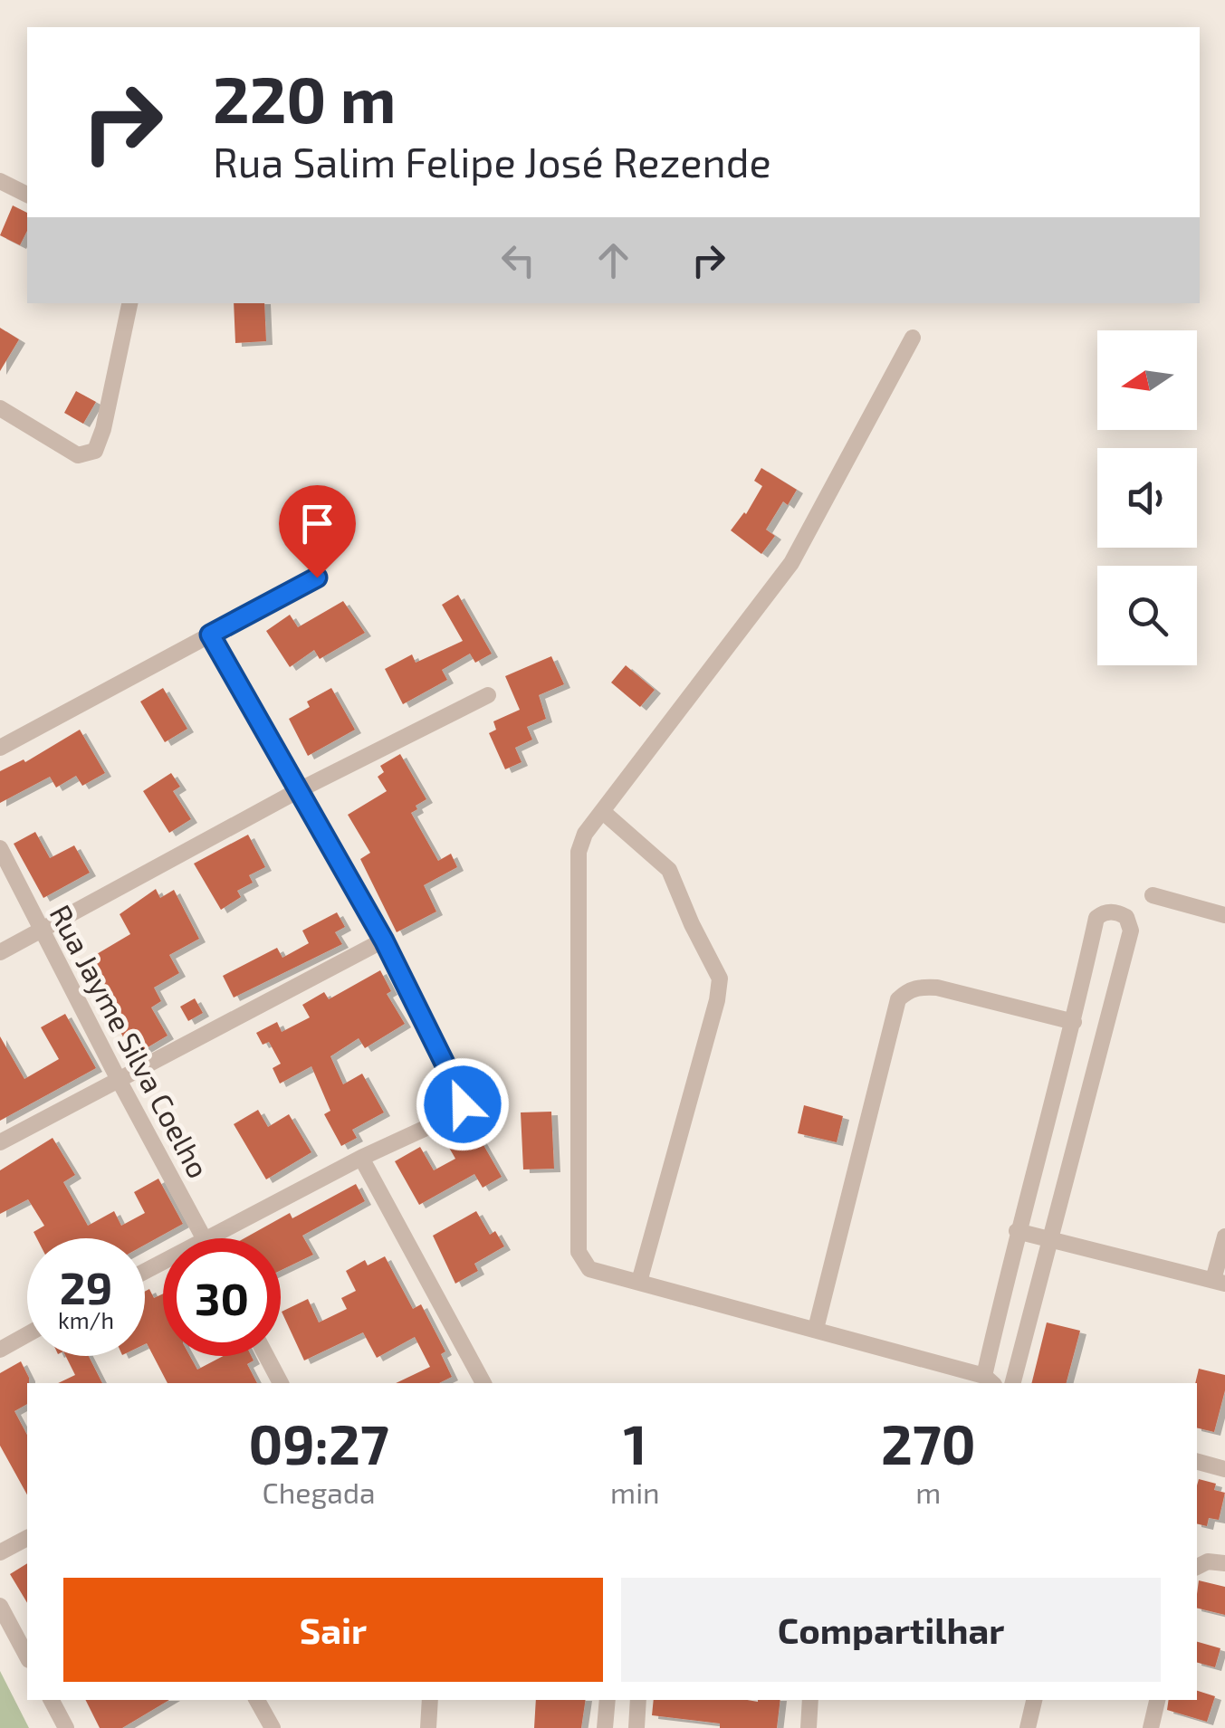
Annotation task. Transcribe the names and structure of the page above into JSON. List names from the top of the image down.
{
  "streets": {
    "street": ["Rua Jayme Silva Coelho"]
  },
  "north": "left",
  "page": {
    "turn": ["220 m", "Rua Salim Felipe José Rezende"],
    "speed": "29 km/h",
    "limit": "30",
    "eta": [
      "09:27",
      "Chegada",
      "1",
      "min",
      "270",
      "m"
    ],
    "buttons": ["Sair", "Compartilhar"]
  }
}
